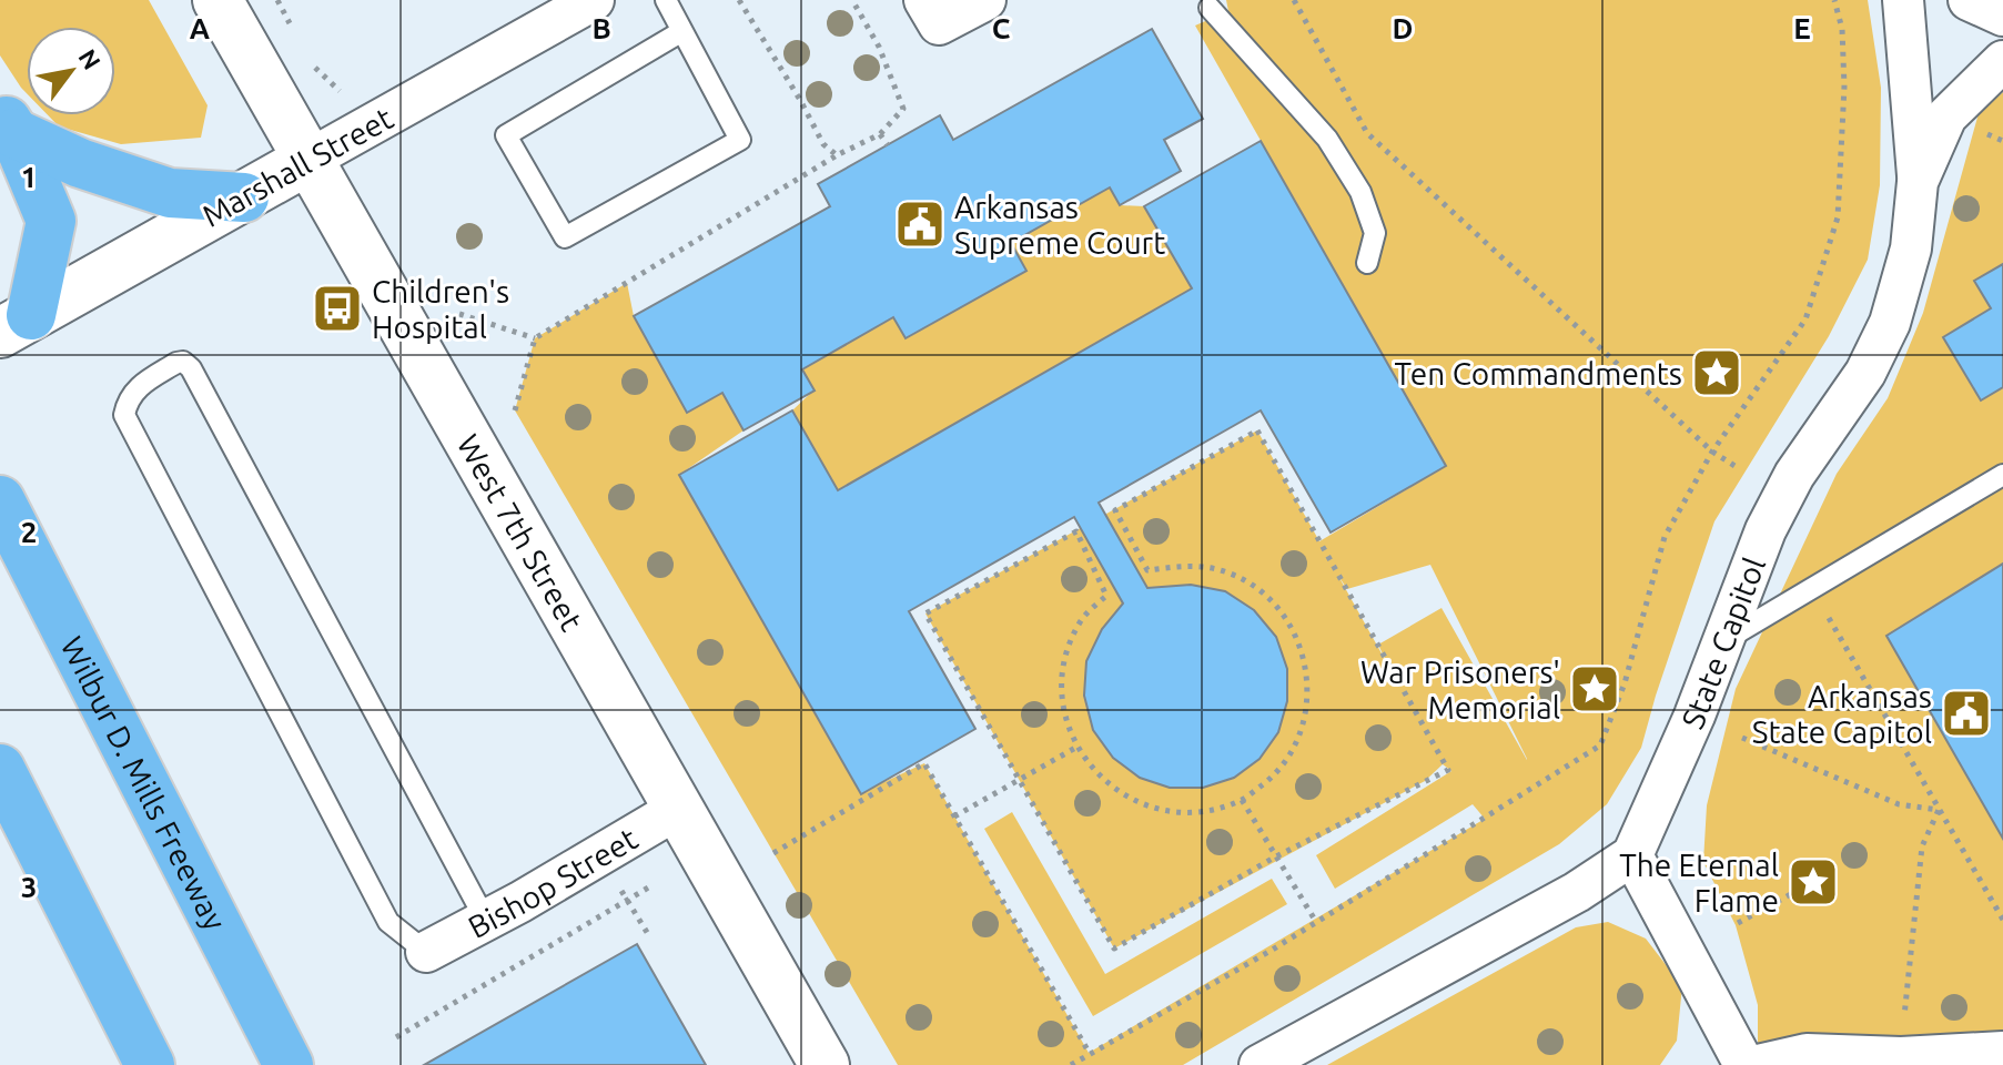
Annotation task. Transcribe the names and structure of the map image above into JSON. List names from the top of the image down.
{
  "streets": {
    "highway": ["Wilbur D. Mills Freeway"],
    "street": [
      "Marshall Street",
      "West 7th Street",
      "State Capitol",
      "Bishop Street"
    ]
  },
  "crossings": [
    ["Marshall Street", "West 7th Street"],
    ["West 7th Street", "Bishop Street"]
  ],
  "places": {
    "public building": ["Arkansas Supreme Court", "Arkansas State Capitol"],
    "bus stop": ["Children's Hospital"],
    "place": ["Ten Commandments", "War Prisoners' Memorial", "The Eternal Flame"]
  },
  "north": "top right",
  "grid": {
    "columns": [
      "A",
      "B",
      "C",
      "D",
      "E"
    ],
    "rows": ["1", "2", "3"]
  }
}
